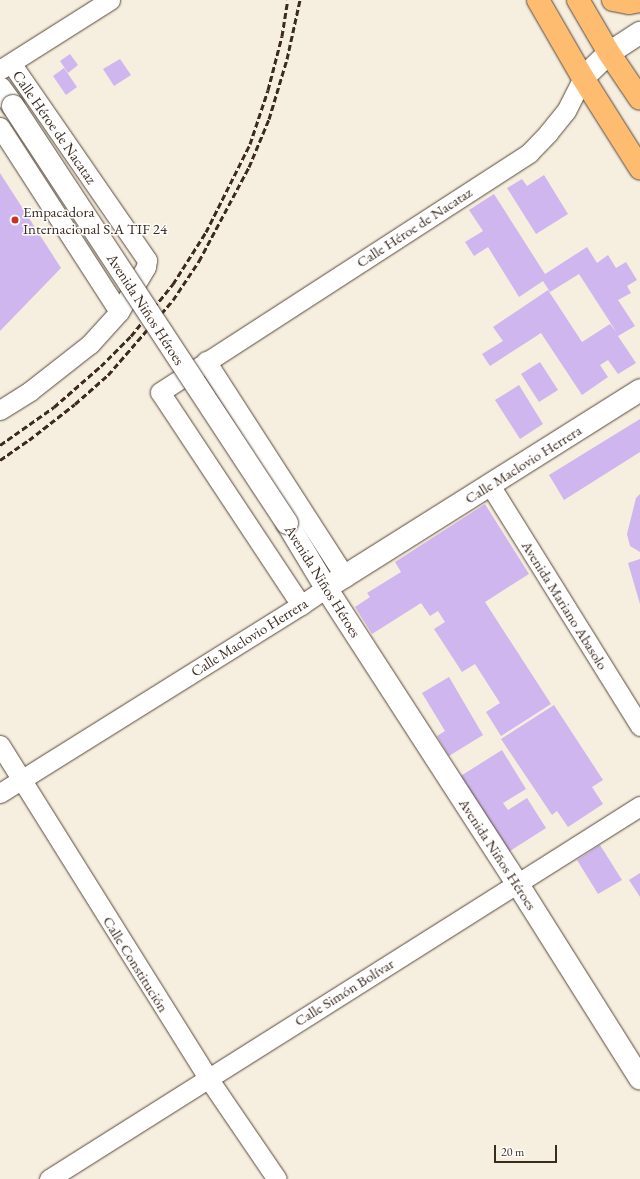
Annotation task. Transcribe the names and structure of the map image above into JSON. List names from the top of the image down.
{
  "streets": {
    "street": [
      "Calle Héroe de Nacataz",
      "Avenida Niños Héroes",
      "Calle Maclovio Herrera",
      "Avenida Mariano Abasolo",
      "Calle Constitución",
      "Calle Simón Bolívar"
    ]
  },
  "crossings": [
    ["Calle Héroe de Nacataz", "Calle Maclovio Herrera"],
    ["Avenida Niños Héroes", "Calle Maclovio Herrera"],
    ["Avenida Niños Héroes", "Calle Simón Bolívar"],
    ["Calle Maclovio Herrera", "Avenida Mariano Abasolo"],
    ["Calle Maclovio Herrera", "Calle Constitución"],
    ["Calle Constitución", "Calle Simón Bolívar"]
  ],
  "places": ["Empacadora Internacional S.A TIF 24"],
  "scale_bar": "20 m"
}
